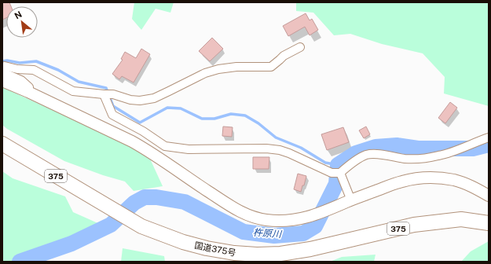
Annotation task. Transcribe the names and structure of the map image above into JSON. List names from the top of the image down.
{
  "streets": {
    "highway": ["375", "国道375号"]
  },
  "water": ["杵原川"],
  "north": "top left"
}
